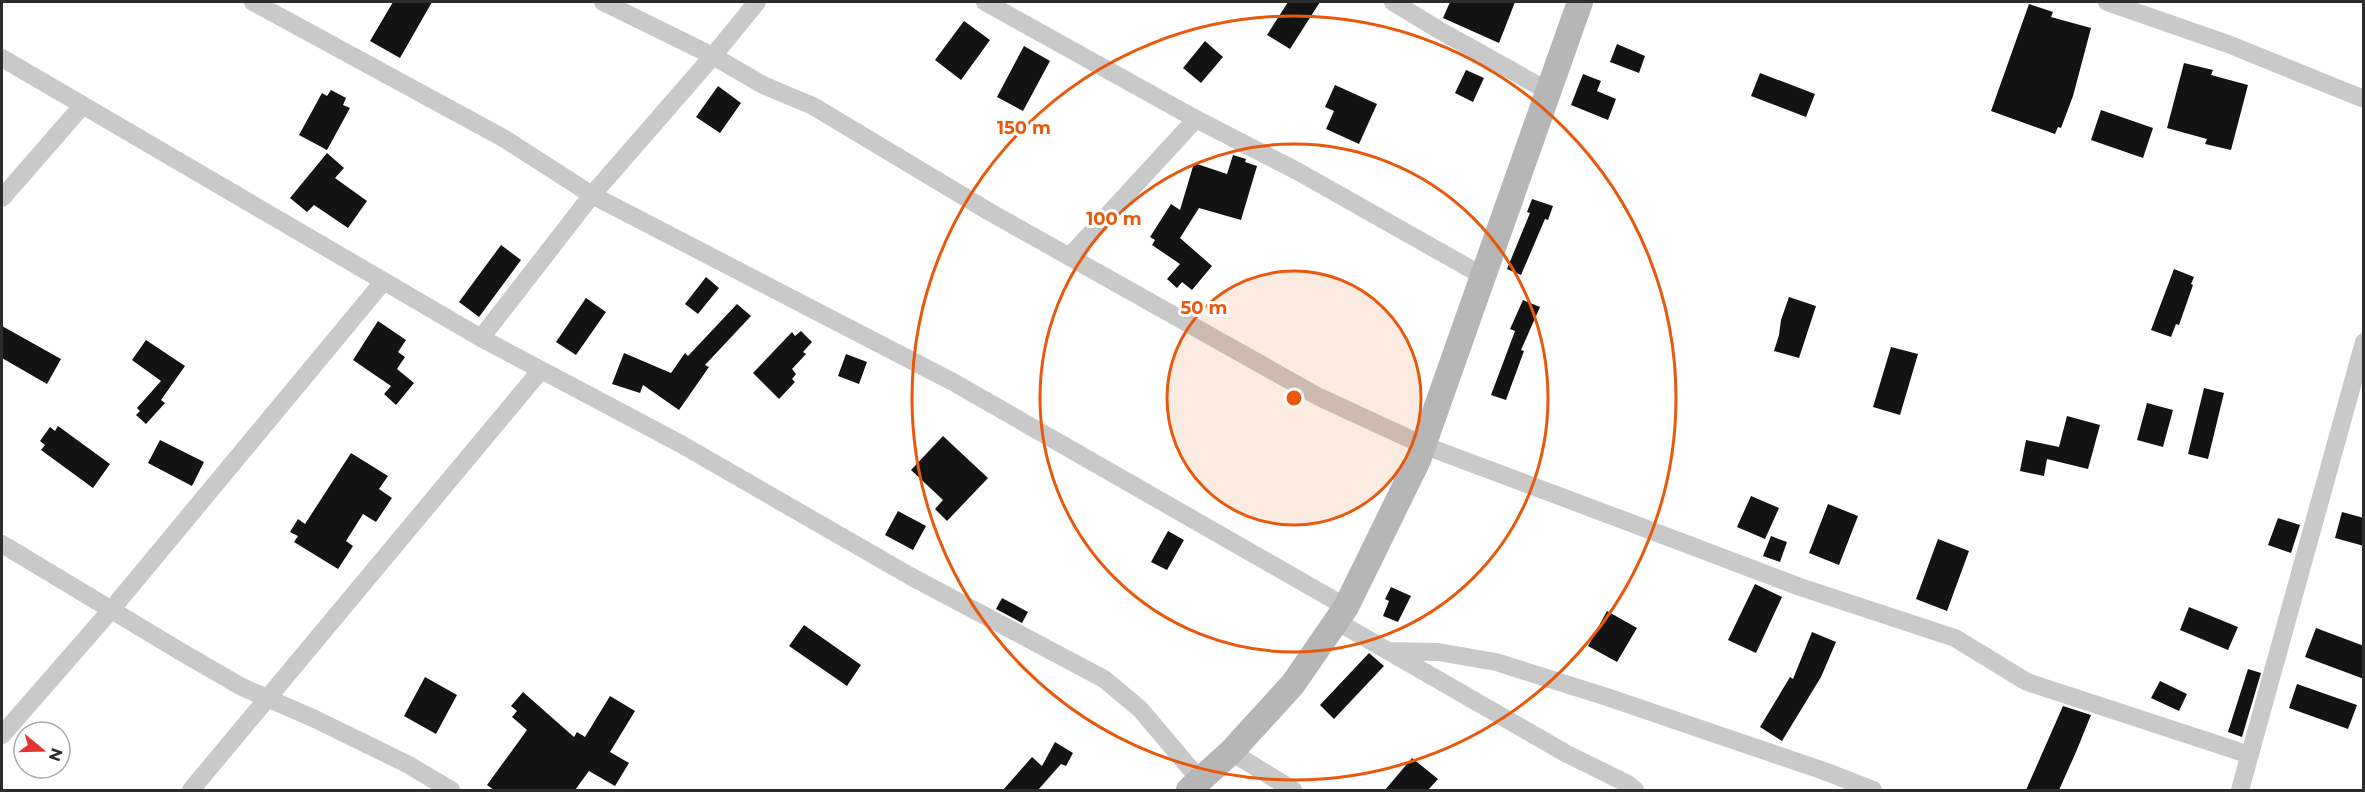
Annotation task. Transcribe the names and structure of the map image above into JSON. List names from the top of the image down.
{
  "north": "right",
  "rings": ["150 m", "100 m", "50 m"]
}
